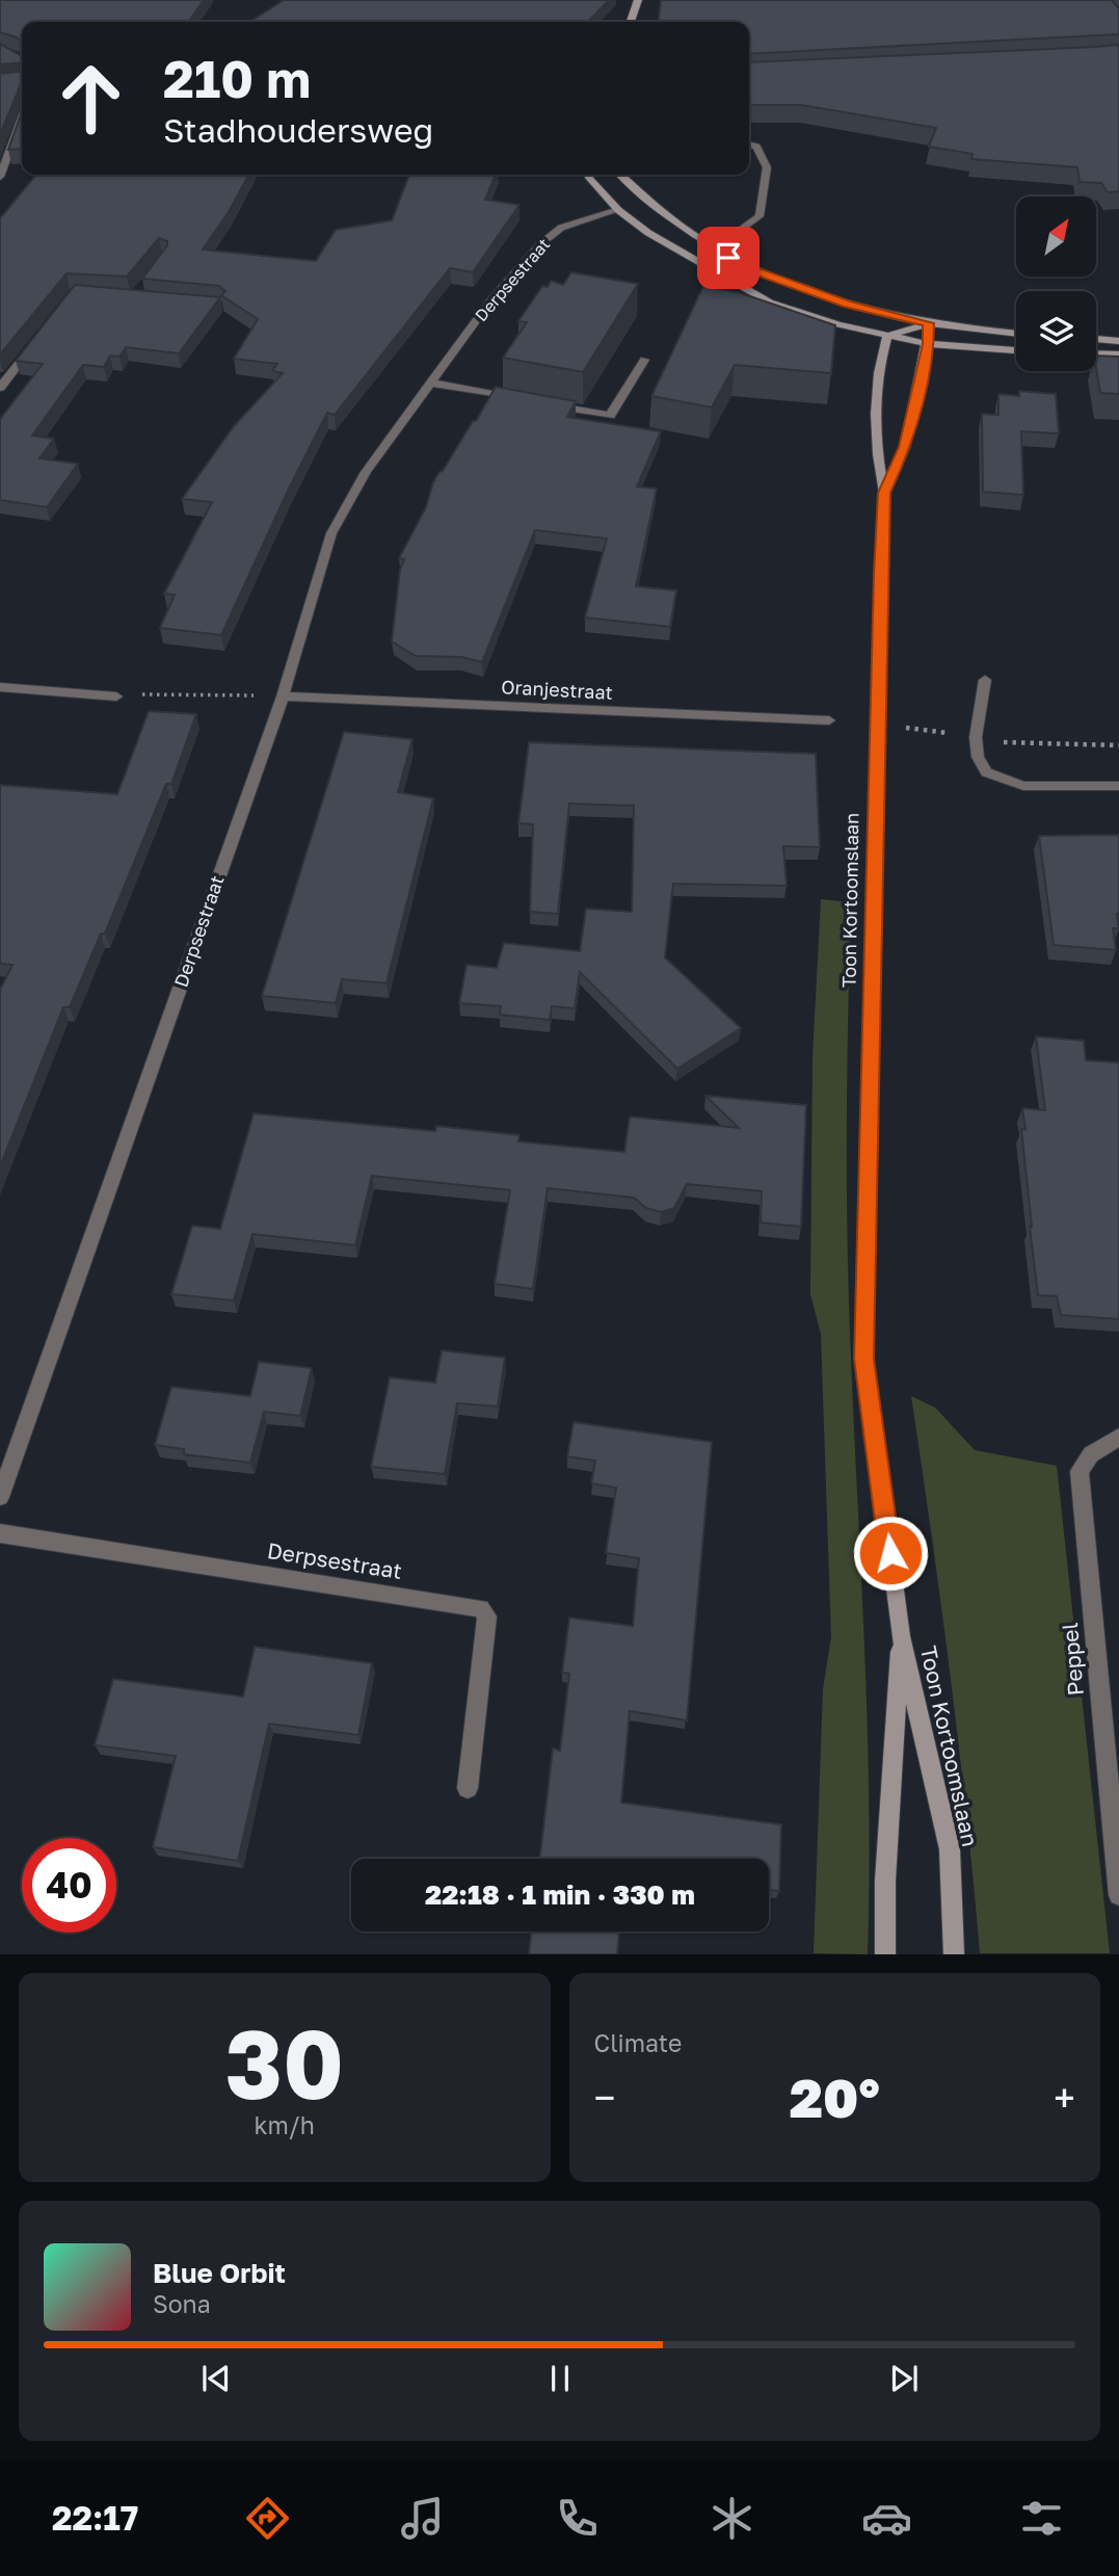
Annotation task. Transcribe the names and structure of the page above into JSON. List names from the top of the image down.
{
  "streets": {
    "street": [
      "Derpsestraat",
      "Oranjestraat",
      "Toon Kortoomslaan",
      "Peppel"
    ]
  },
  "crossings": [
    ["Derpsestraat", "Oranjestraat"]
  ],
  "north": "top right",
  "page": {
    "turn": ["210 m", "Stadhoudersweg"],
    "limit": "40",
    "trip": "22:18 · 1 min · 330 m",
    "tile": [
      ["30", "km/h"],
      "Climate"
    ],
    "heat": ["−", "20°", "+"],
    "song": ["Blue Orbit", "Sona"],
    "tabs": "22:17"
  }
}
